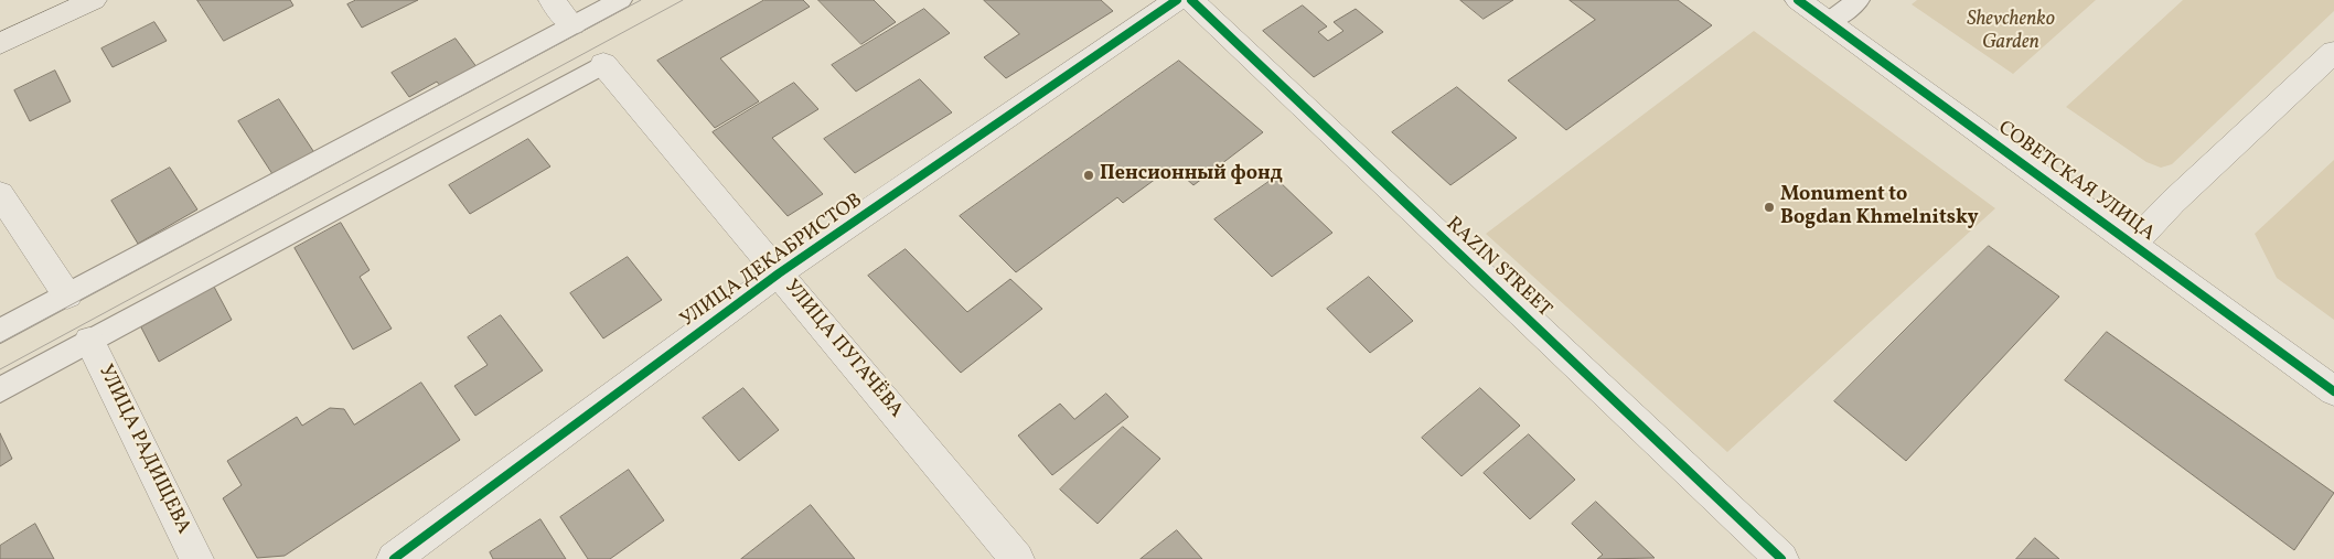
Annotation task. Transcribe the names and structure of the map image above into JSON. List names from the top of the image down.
{
  "streets": {
    "street": [
      "СОВЕТСКАЯ УЛИЦА",
      "УЛИЦА ДЕКАБРИСТОВ",
      "RAZIN STREET",
      "УЛИЦА ПУГАЧЁВА",
      "УЛИЦА РАДИЩЕВА"
    ]
  },
  "crossings": [
    ["УЛИЦА ДЕКАБРИСТОВ", "УЛИЦА ПУГАЧЁВА"]
  ],
  "parks": ["Shevchenko Garden"],
  "places": ["Пенсионный фонд", "Monument to Bogdan Khmelnitsky"]
}
